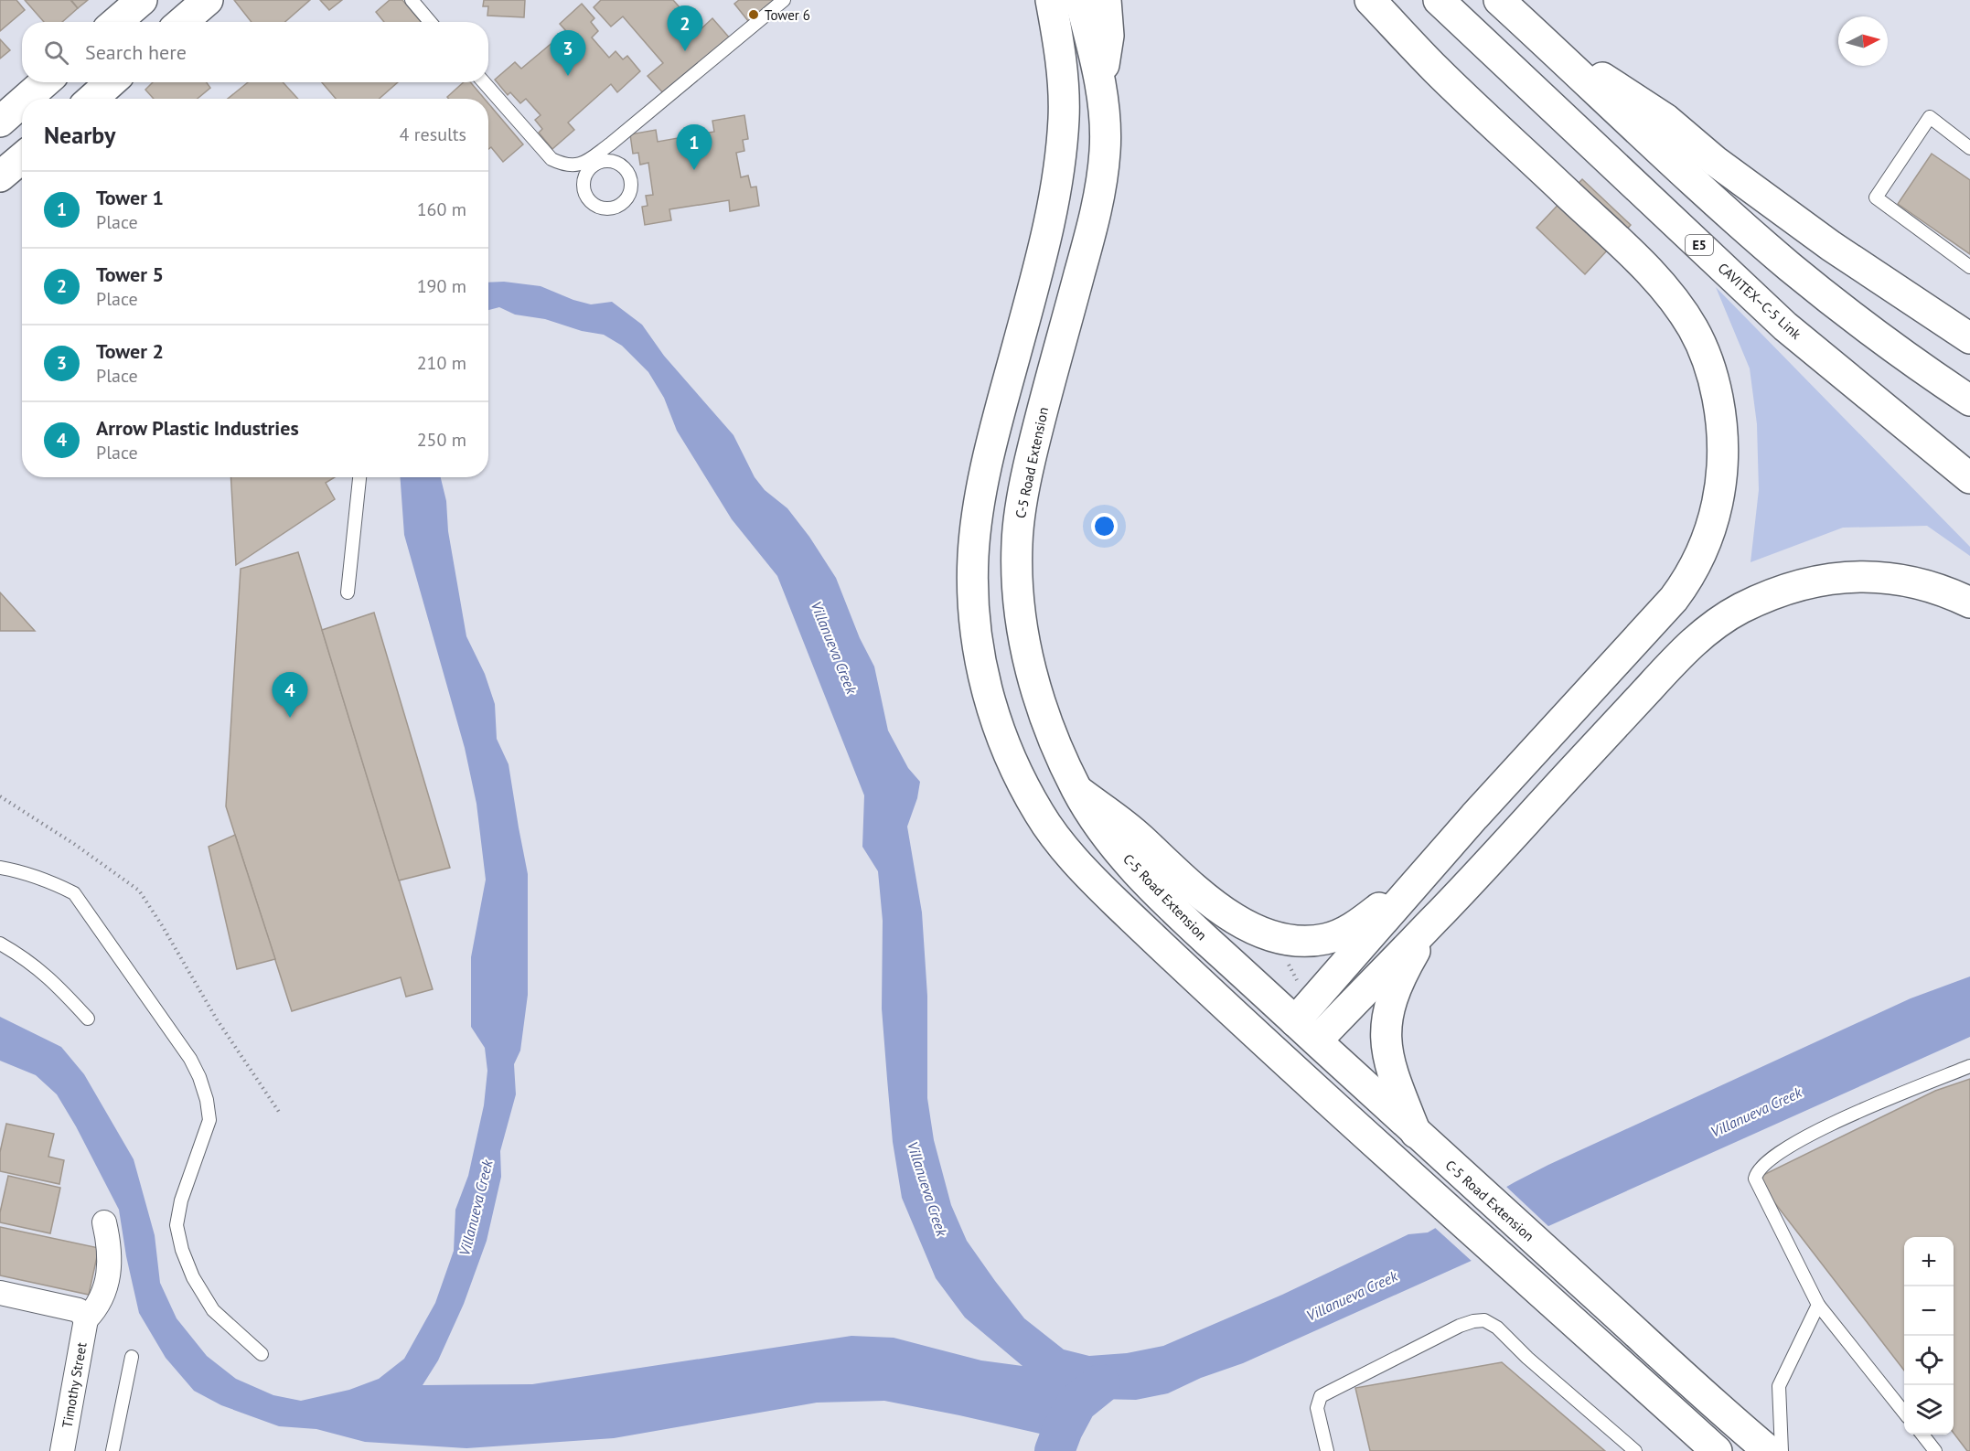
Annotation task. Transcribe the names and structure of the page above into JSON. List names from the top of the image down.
{
  "streets": {
    "main road": ["E5", "CAVITEX–C-5 Link", "C-5 Road Extension"],
    "street": ["Timothy Street"]
  },
  "water": ["Villanueva Creek"],
  "places": ["Tower 6"],
  "north": "right",
  "page": {
    "pins": [
      "2",
      "3",
      "1",
      "4"
    ],
    "search": "Search here",
    "heading": ["Nearby", "4 results"],
    "list": [
      {
        "mark": "1",
        "name": "Tower 1",
        "note": "Place",
        "value": "160 m"
      },
      {
        "mark": "2",
        "name": "Tower 5",
        "note": "Place",
        "value": "190 m"
      },
      {
        "mark": "3",
        "name": "Tower 2",
        "note": "Place",
        "value": "210 m"
      },
      {
        "mark": "4",
        "name": "Arrow Plastic Industries",
        "note": "Place",
        "value": "250 m"
      }
    ],
    "map_buttons": ["+", "−"]
  }
}
